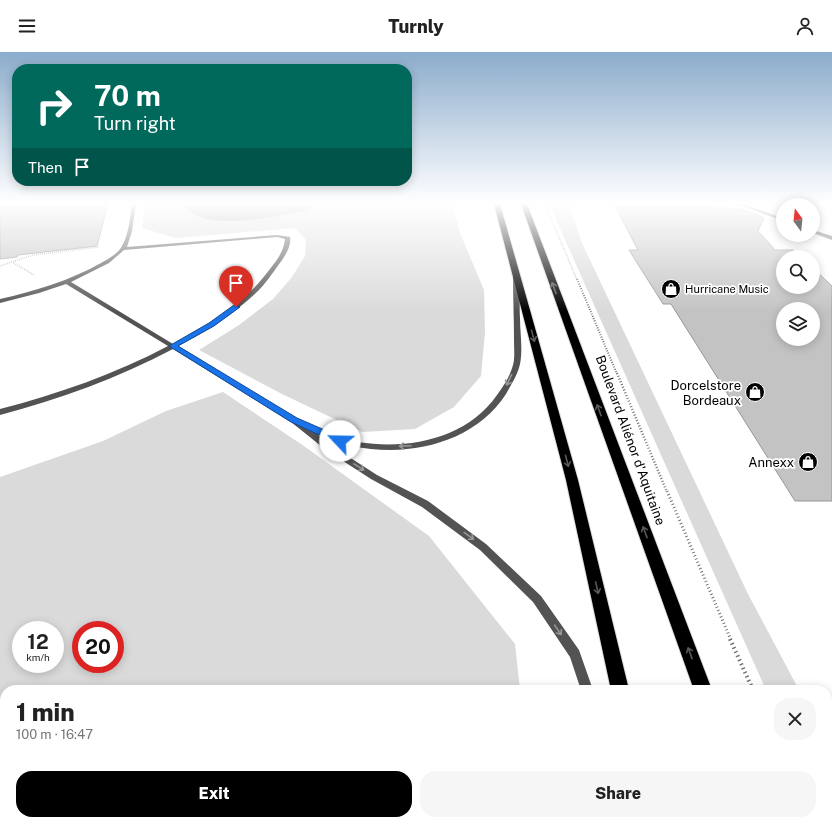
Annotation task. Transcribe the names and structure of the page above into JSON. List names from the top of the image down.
{
  "streets": {
    "highway": ["Boulevard Aliénor d'Aquitaine"]
  },
  "places": {
    "shop": ["Hurricane Music", "Dorcelstore Bordeaux", "Annexx"]
  },
  "north": "top",
  "page": {
    "header": "Turnly",
    "turn": ["70 m", "Turn right"],
    "then": "Then",
    "speed": "12 km/h",
    "limit": "20",
    "heading": ["1 min", "100 m · 16:47"],
    "buttons": ["Exit", "Share"]
  }
}
